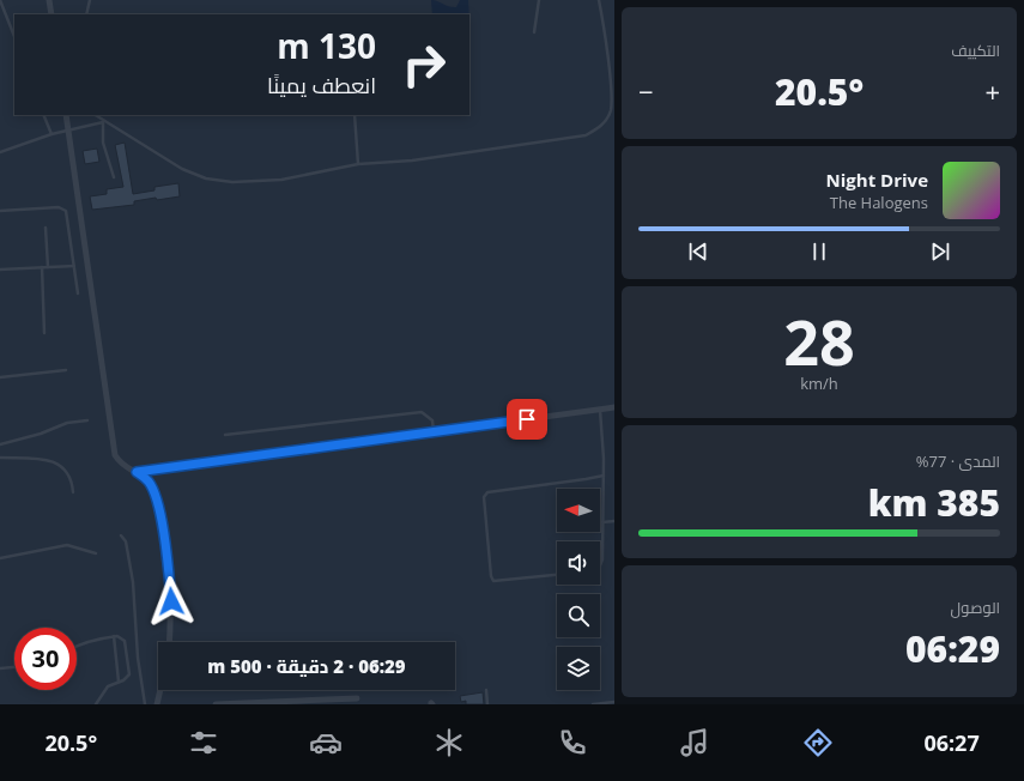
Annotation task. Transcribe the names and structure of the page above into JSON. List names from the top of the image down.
{
  "north": "left",
  "page": {
    "tile": [
      "التكييف",
      ["28", "km/h"],
      ["المدى · 77%", "385 km"],
      ["الوصول", "06:29"]
    ],
    "turn": ["130 m", "انعطف يمينًا"],
    "heat": ["−", "20.5°", "+"],
    "song": ["Night Drive", "The Halogens"],
    "limit": "30",
    "trip": "06:29 · 2 دقيقة · 500 m",
    "tabs": ["06:27", "20.5°"]
  }
}
